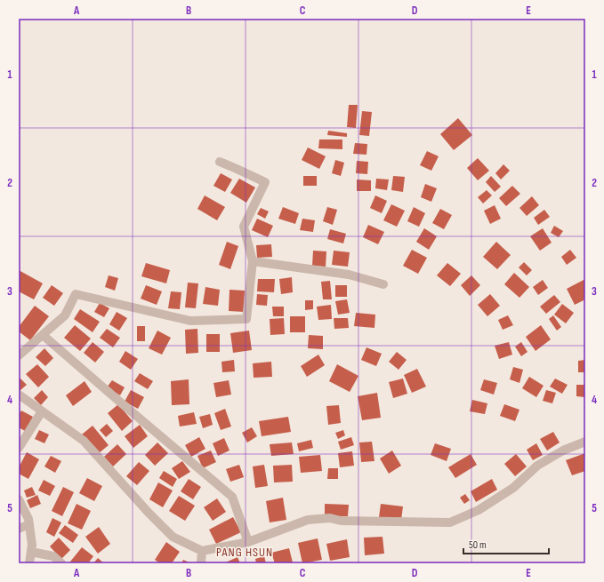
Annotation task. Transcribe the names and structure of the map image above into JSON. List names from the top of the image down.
{
  "districts": ["PANG HSUN"],
  "scale_bar": "50 m",
  "grid": {
    "columns": [
      "A",
      "B",
      "C",
      "D",
      "E"
    ],
    "rows": [
      "1",
      "2",
      "3",
      "4",
      "5"
    ]
  }
}
